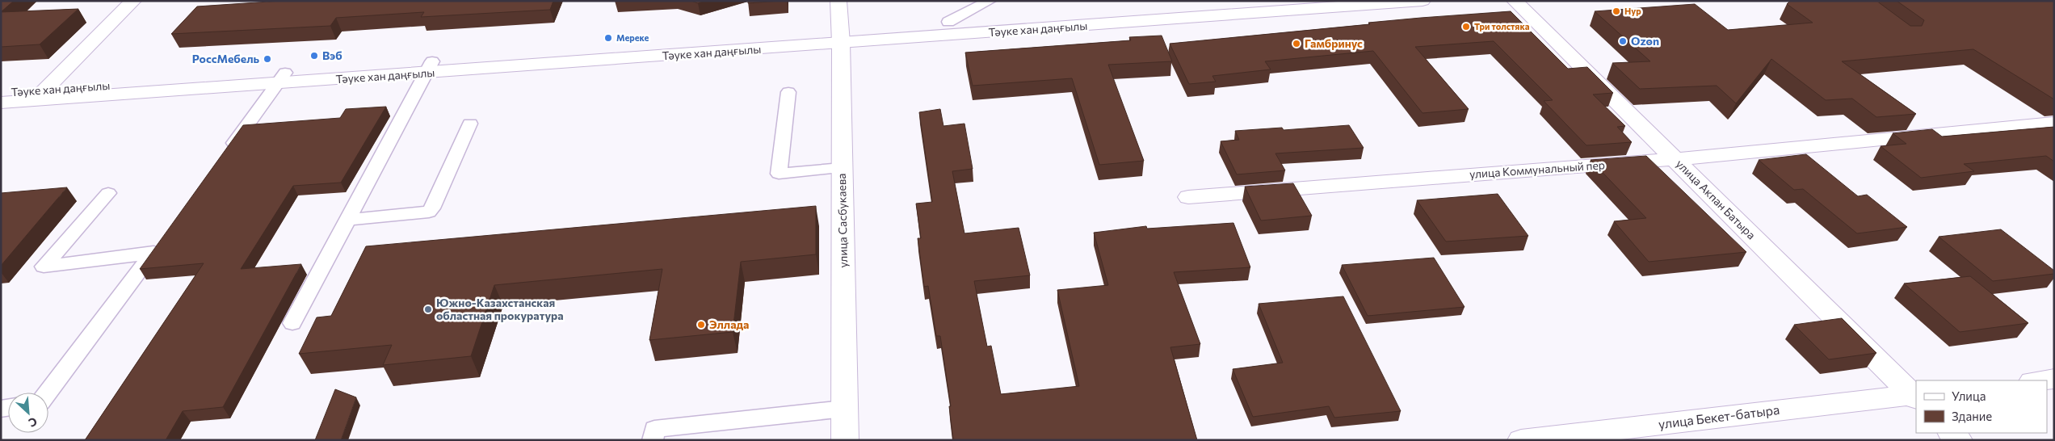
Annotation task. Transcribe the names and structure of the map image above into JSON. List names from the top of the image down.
{
  "streets": {
    "street": [
      "Тәуке хан даңғылы",
      "улица Коммунальный пер",
      "улица Акпан Батыра",
      "улица Сасбукаева",
      "улица Бекет-батыра"
    ]
  },
  "crossings": [
    ["Тәуке хан даңғылы", "улица Сасбукаева"],
    ["улица Коммунальный пер", "улица Акпан Батыра"],
    ["улица Акпан Батыра", "улица Бекет-батыра"]
  ],
  "places": [
    "Нур",
    "Три толстяка",
    "Мереке",
    "Ozon",
    "Гамбринус",
    "Вэб",
    "РоссМебель",
    "Южно-Казахстанская областная прокуратура",
    "Эллада"
  ],
  "legend": ["Улица", "Здание"],
  "north": "bottom right"
}
